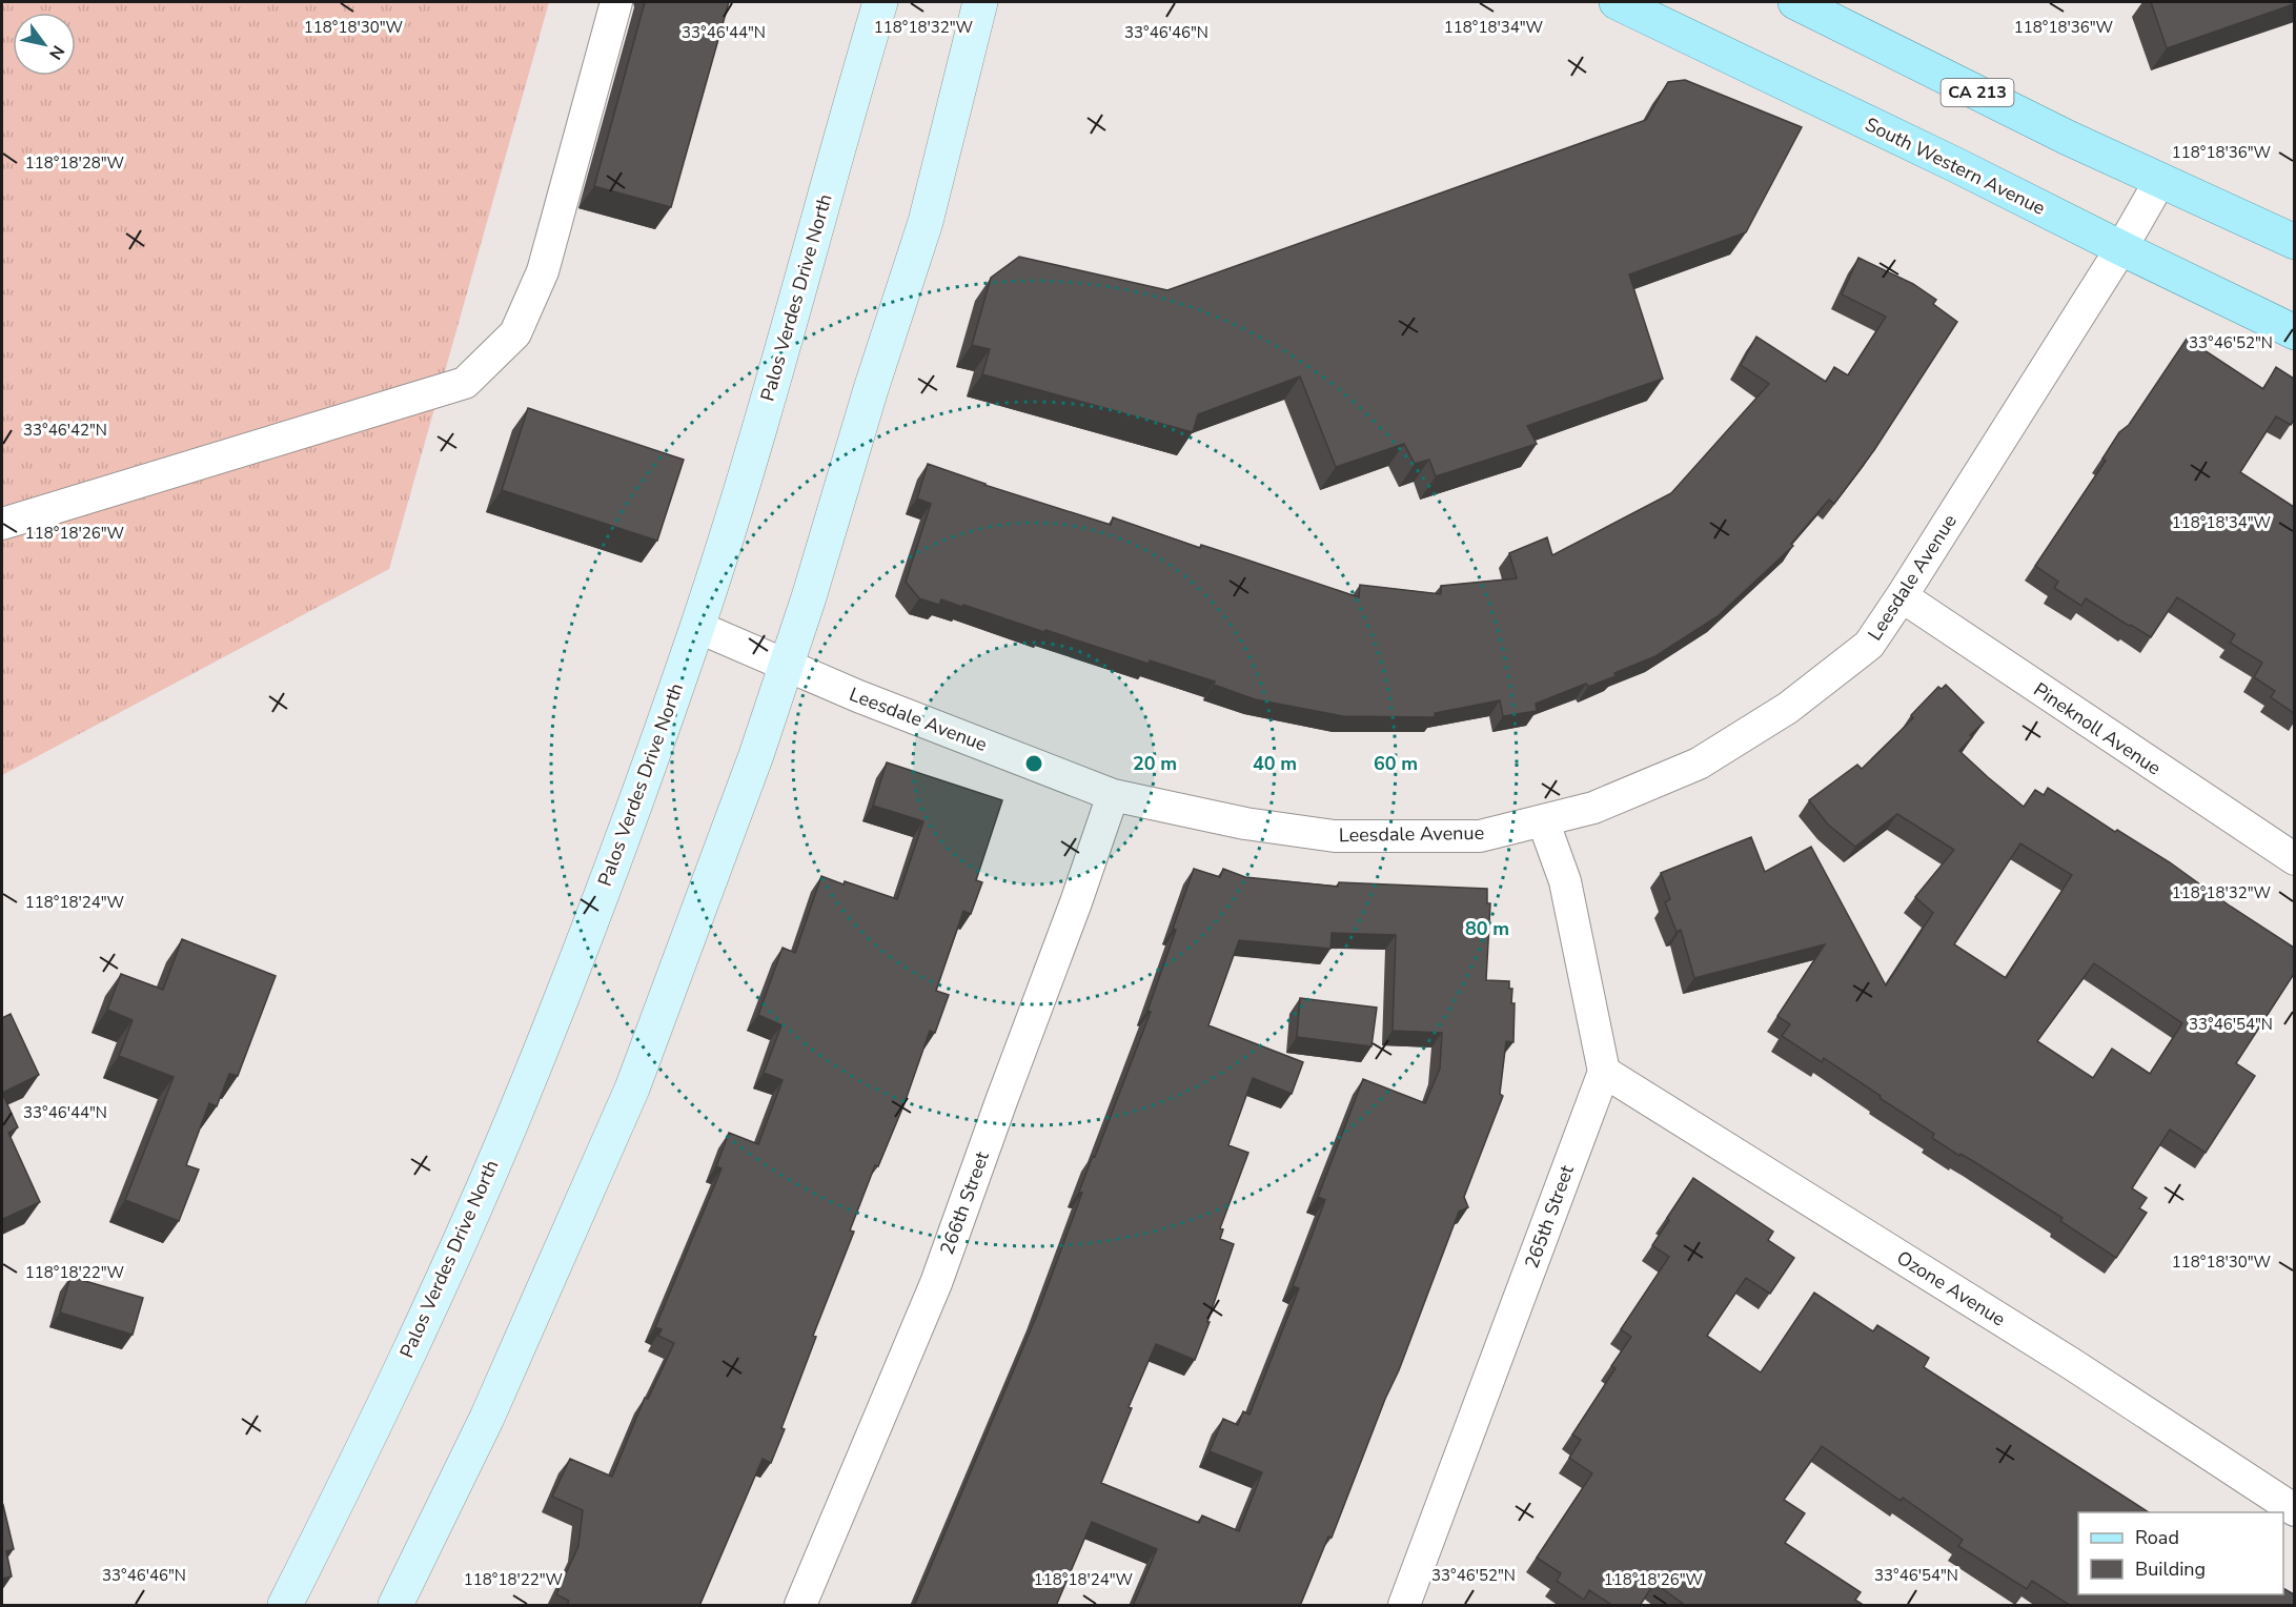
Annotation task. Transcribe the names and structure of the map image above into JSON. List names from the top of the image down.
{
  "streets": {
    "main road": ["CA 213", "South Western Avenue", "Palos Verdes Drive North"],
    "street": [
      "Leesdale Avenue",
      "Pineknoll Avenue",
      "266th Street",
      "265th Street",
      "Ozone Avenue"
    ]
  },
  "crossings": [
    ["CA 213", "Leesdale Avenue"],
    ["South Western Avenue", "Leesdale Avenue"],
    ["Palos Verdes Drive North", "Leesdale Avenue"],
    ["Leesdale Avenue", "Pineknoll Avenue"],
    ["Leesdale Avenue", "266th Street"],
    ["265th Street", "Ozone Avenue"]
  ],
  "legend": ["Road", "Building"],
  "north": "bottom right",
  "coordinates": [
    "118°18'30\"W",
    "118°18'34\"W",
    "118°18'36\"W",
    "118°18'32\"W",
    "33°46'44\"N",
    "33°46'46\"N",
    "118°18'28\"W",
    "33°46'52\"N",
    "33°46'42\"N",
    "118°18'26\"W",
    "118°18'24\"W",
    "33°46'54\"N",
    "118°18'22\"W"
  ],
  "rings": [
    "20 m",
    "40 m",
    "60 m",
    "80 m"
  ]
}
